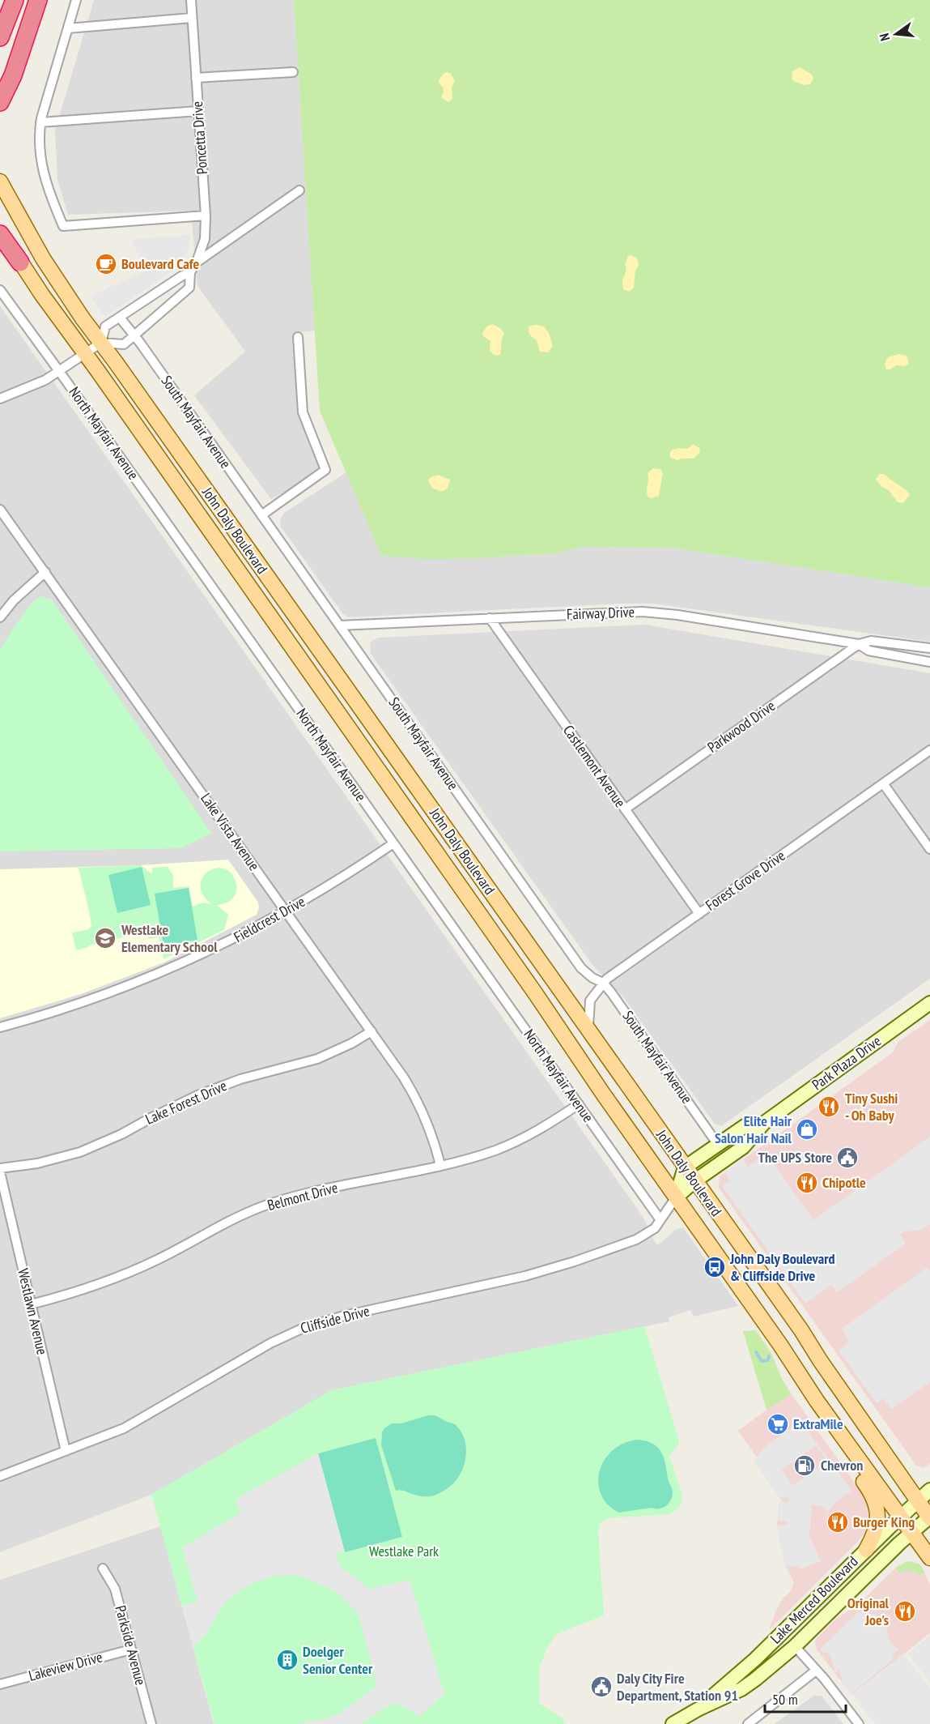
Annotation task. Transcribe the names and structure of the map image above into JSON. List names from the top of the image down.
{
  "streets": {
    "main road": ["John Daly Boulevard", "Park Plaza Drive", "Lake Merced Boulevard"],
    "street": [
      "Poncetta Drive",
      "South Mayfair Avenue",
      "North Mayfair Avenue",
      "Fairway Drive",
      "Parkwood Drive",
      "Castlemont Avenue",
      "Lake Vista Avenue",
      "Forest Grove Drive",
      "Fieldcrest Drive",
      "Lake Forest Drive",
      "Belmont Drive",
      "Westlawn Avenue",
      "Cliffside Drive",
      "Parkside Avenue",
      "Lakeview Drive"
    ]
  },
  "crossings": [
    ["Poncetta Drive", "South Mayfair Avenue"],
    ["Poncetta Drive", "John Daly Boulevard"],
    ["South Mayfair Avenue", "Fairway Drive"],
    ["South Mayfair Avenue", "Forest Grove Drive"],
    ["South Mayfair Avenue", "Park Plaza Drive"],
    ["North Mayfair Avenue", "Fieldcrest Drive"],
    ["North Mayfair Avenue", "Belmont Drive"],
    ["North Mayfair Avenue", "Cliffside Drive"],
    ["John Daly Boulevard", "Forest Grove Drive"],
    ["John Daly Boulevard", "Park Plaza Drive"],
    ["John Daly Boulevard", "Cliffside Drive"],
    ["John Daly Boulevard", "Lake Merced Boulevard"],
    ["Fairway Drive", "Parkwood Drive"],
    ["Fairway Drive", "Castlemont Avenue"],
    ["Parkwood Drive", "Castlemont Avenue"],
    ["Castlemont Avenue", "Forest Grove Drive"],
    ["Lake Vista Avenue", "Fieldcrest Drive"],
    ["Lake Vista Avenue", "Lake Forest Drive"],
    ["Lake Vista Avenue", "Belmont Drive"],
    ["Park Plaza Drive", "Cliffside Drive"],
    ["Belmont Drive", "Westlawn Avenue"],
    ["Westlawn Avenue", "Cliffside Drive"],
    ["Parkside Avenue", "Lakeview Drive"]
  ],
  "parks": ["Westlake Park"],
  "places": {
    "cafe": ["Boulevard Cafe"],
    "school or university": ["Westlake Elementary School"],
    "restaurant": [
      "Tiny Sushi - Oh Baby",
      "Chipotle",
      "Burger King",
      "Original Joe's"
    ],
    "shop": ["Elite Hair Salon Hair Nail"],
    "public building": ["The UPS Store", "Daly City Fire Department, Station 91"],
    "bus stop": ["John Daly Boulevard & Cliffside Drive"],
    "supermarket": ["ExtraMile"],
    "fuel station": ["Chevron"],
    "building": ["Doelger Senior Center"]
  },
  "scale_bar": "50 m",
  "north": "left"
}
